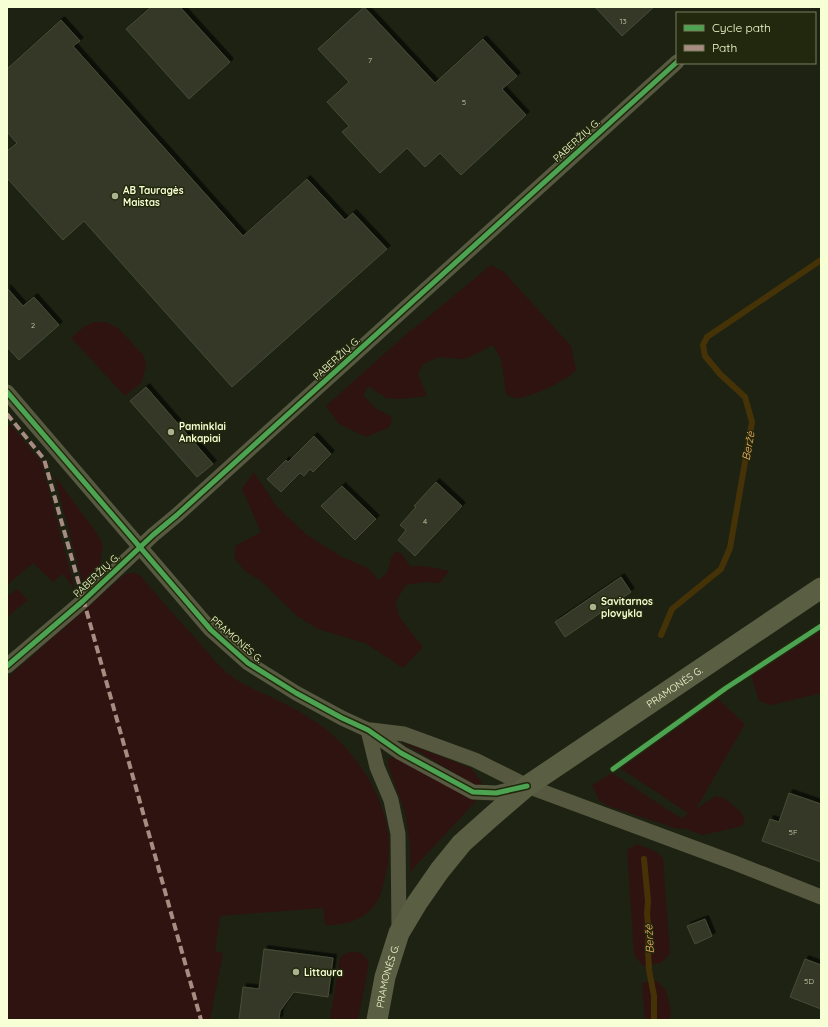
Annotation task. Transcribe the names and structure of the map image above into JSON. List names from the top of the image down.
{
  "streets": {
    "main road": ["PRAMONĖS G."],
    "street": ["PABERŽIŲ G."]
  },
  "crossings": [
    ["PABERŽIŲ G.", "PRAMONĖS G."]
  ],
  "water": ["Beržė"],
  "places": [
    "AB Tauragės Maistas",
    "Paminklai Ankapiai",
    "Savitarnos plovykla",
    "Littaura"
  ],
  "house_numbers": [
    "13",
    "7",
    "5",
    "2",
    "4",
    "5F",
    "5D"
  ],
  "legend": ["Cycle path", "Path"]
}
